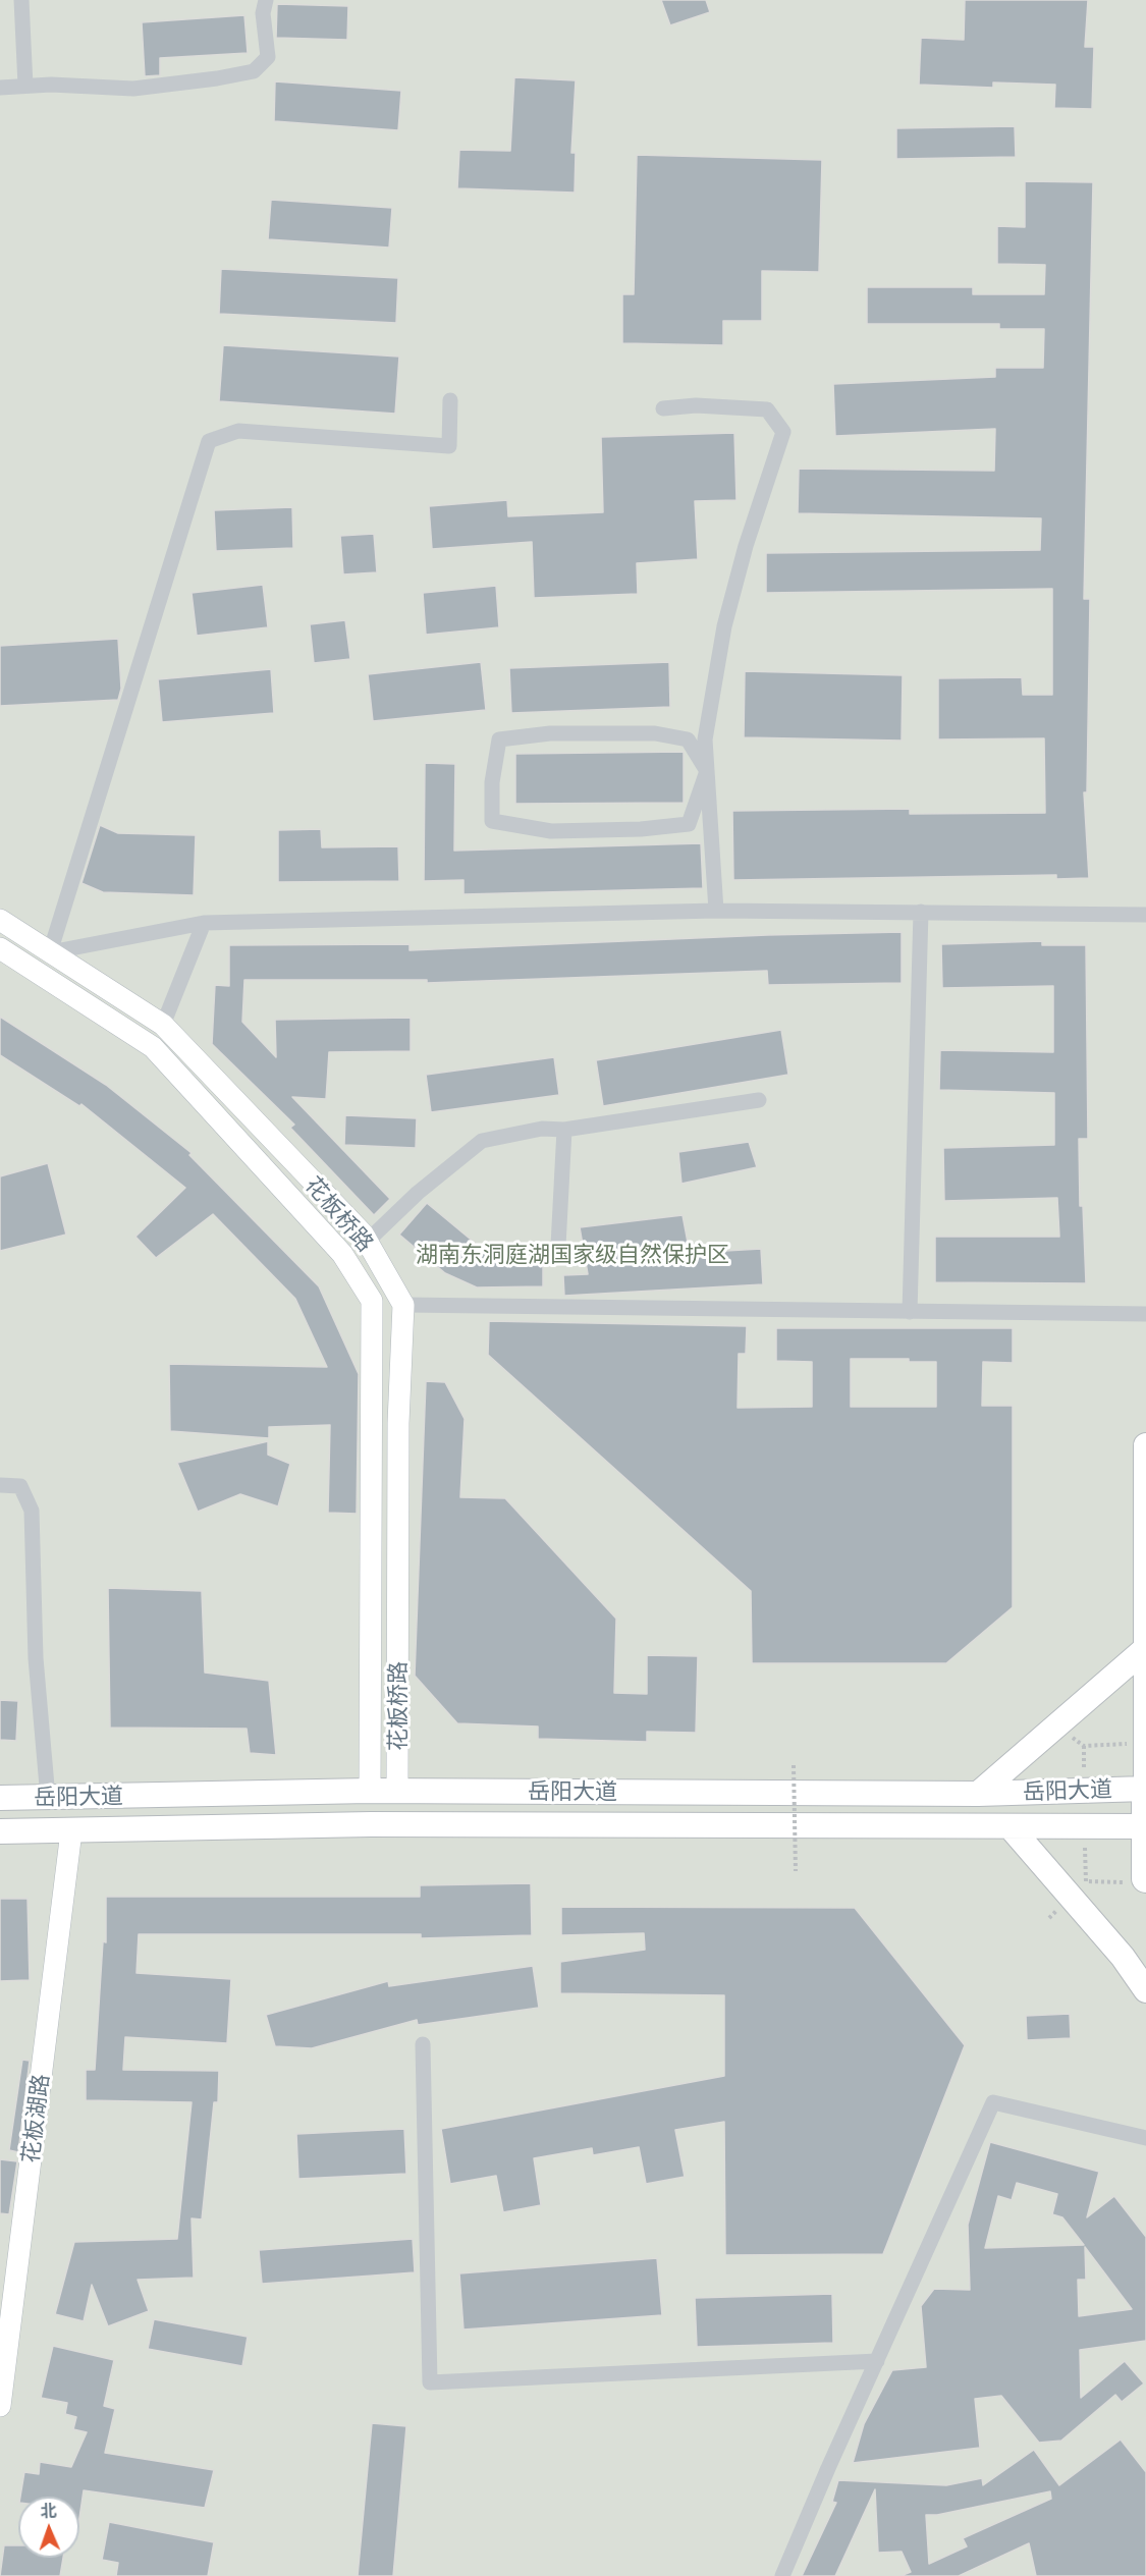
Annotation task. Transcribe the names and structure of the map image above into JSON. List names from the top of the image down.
{
  "streets": {
    "main road": ["岳阳大道"],
    "street": ["花板桥路", "花板湖路"]
  },
  "crossings": [
    ["花板桥路", "岳阳大道"],
    ["岳阳大道", "花板湖路"]
  ],
  "parks": ["湖南东洞庭湖国家级自然保护区"],
  "north": "top"
}
